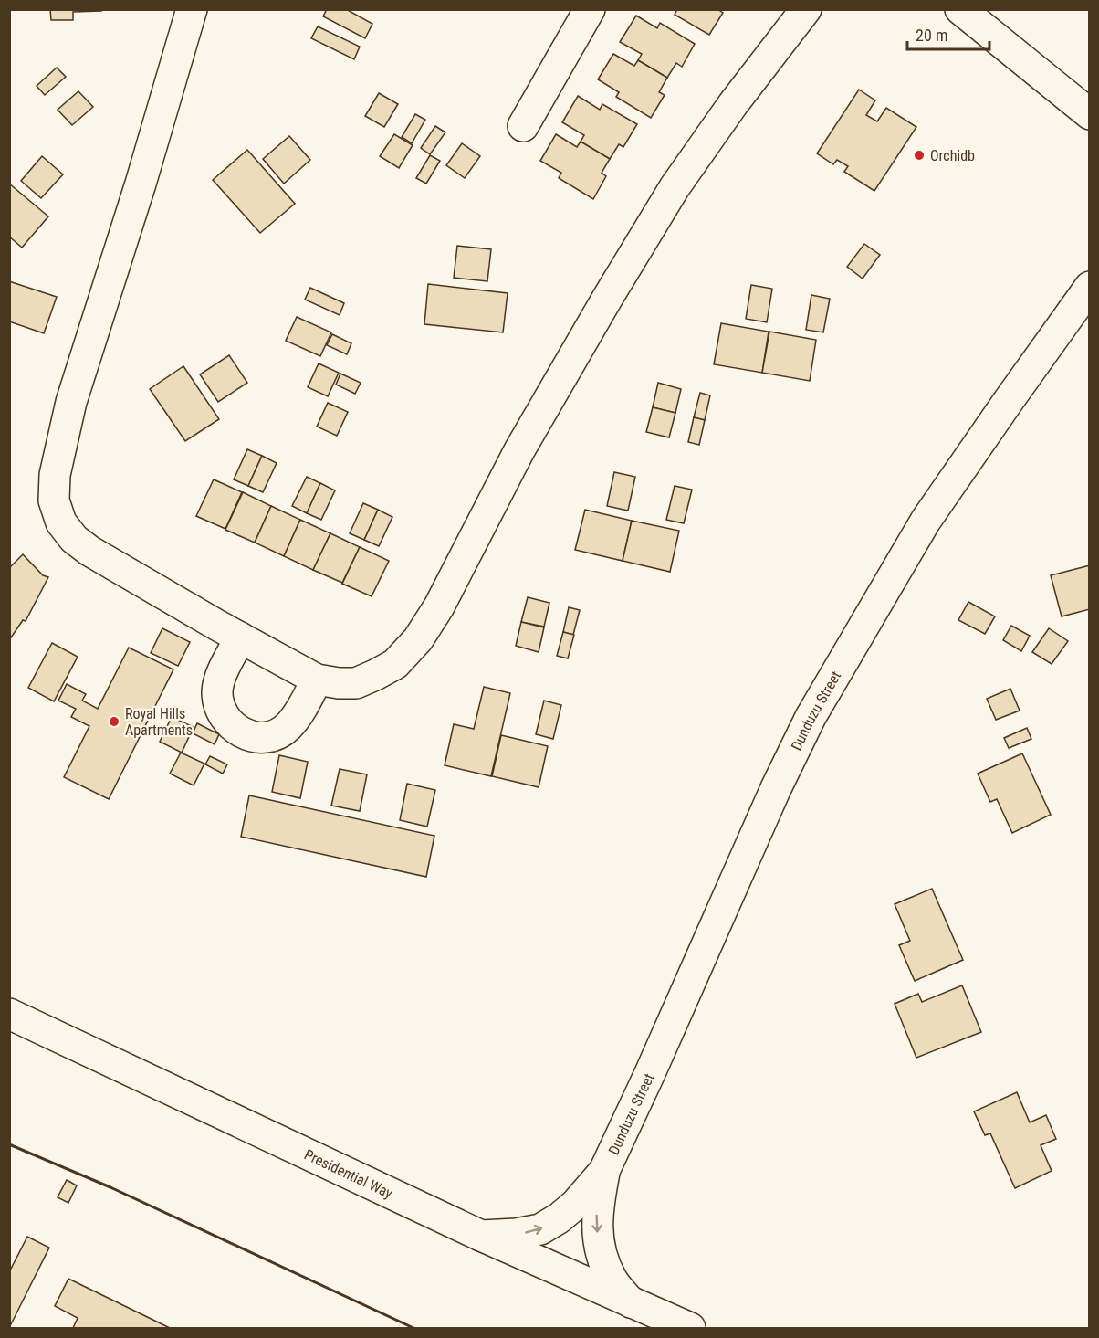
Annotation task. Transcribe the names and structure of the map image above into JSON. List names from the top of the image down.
{
  "streets": {
    "street": ["Dunduzu Street", "Presidential Way"]
  },
  "crossings": [
    ["Dunduzu Street", "Presidential Way"]
  ],
  "places": ["Orchidb", "Royal Hills Apartments"],
  "scale_bar": "20 m"
}
